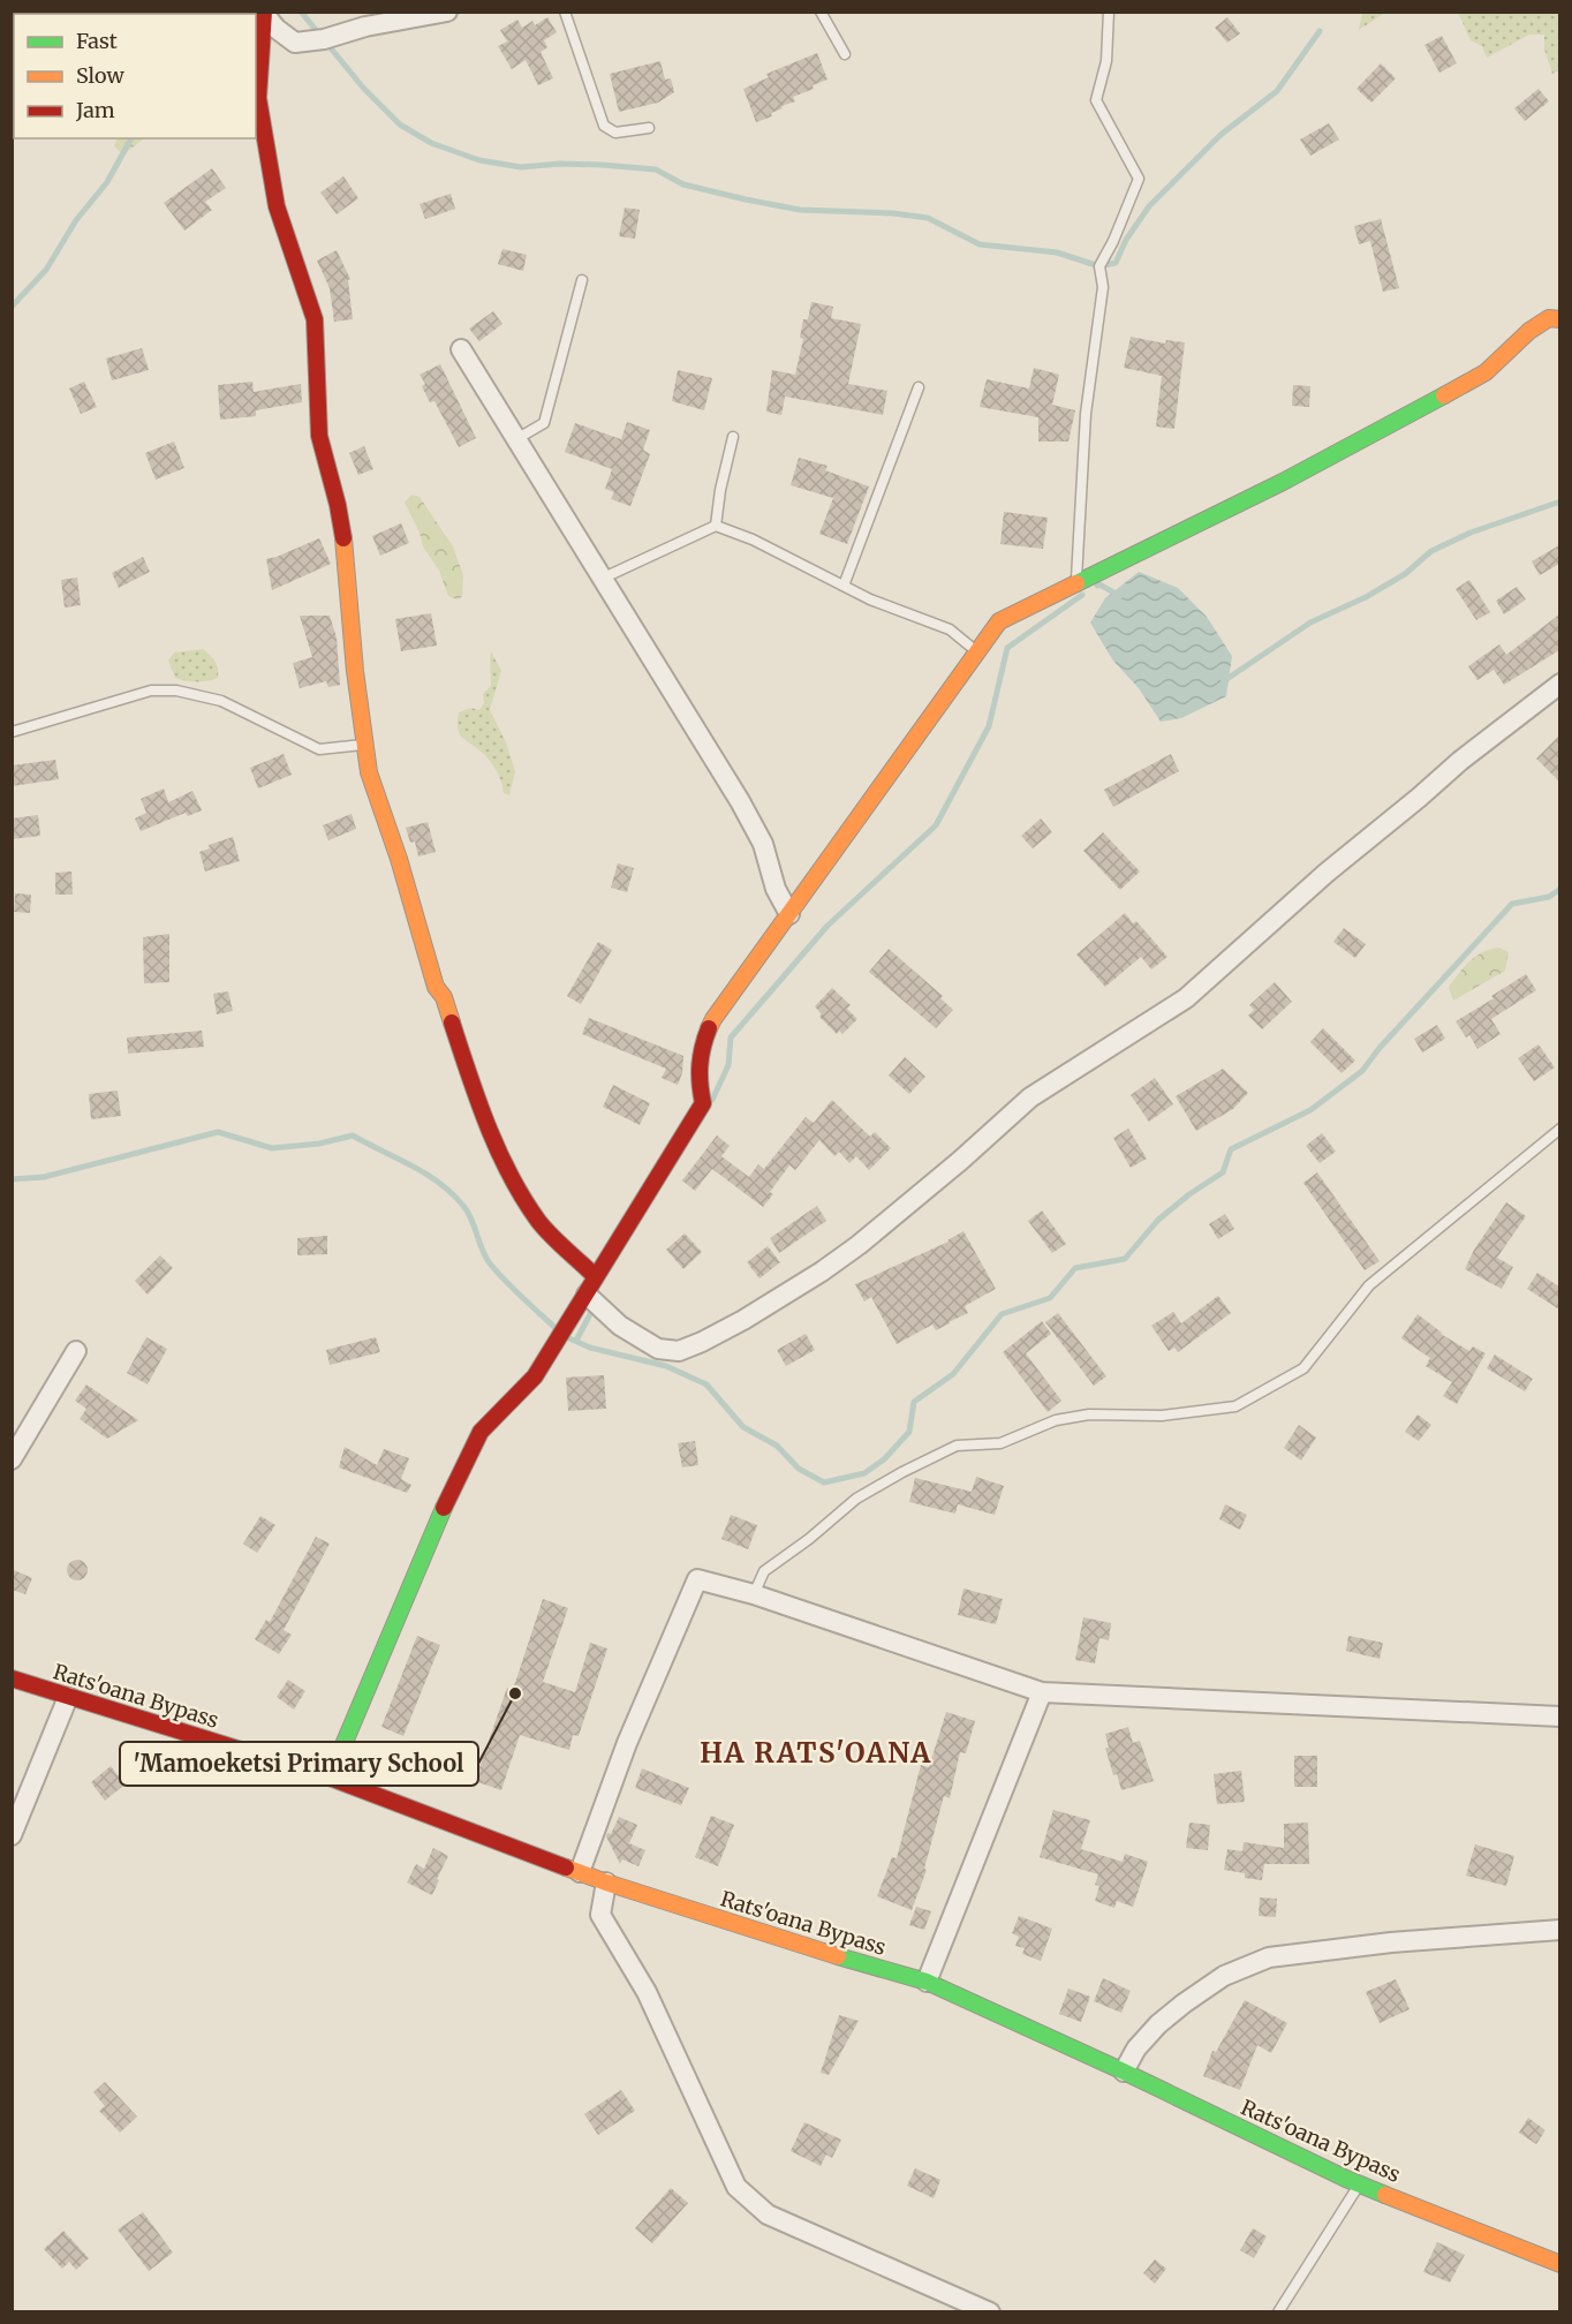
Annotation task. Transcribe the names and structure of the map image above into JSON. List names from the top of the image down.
{
  "streets": {
    "street": ["Rats'oana Bypass"]
  },
  "districts": ["HA RATS'OANA"],
  "places": ["'Mamoeketsi Primary School"],
  "legend": ["Fast", "Slow", "Jam"]
}
